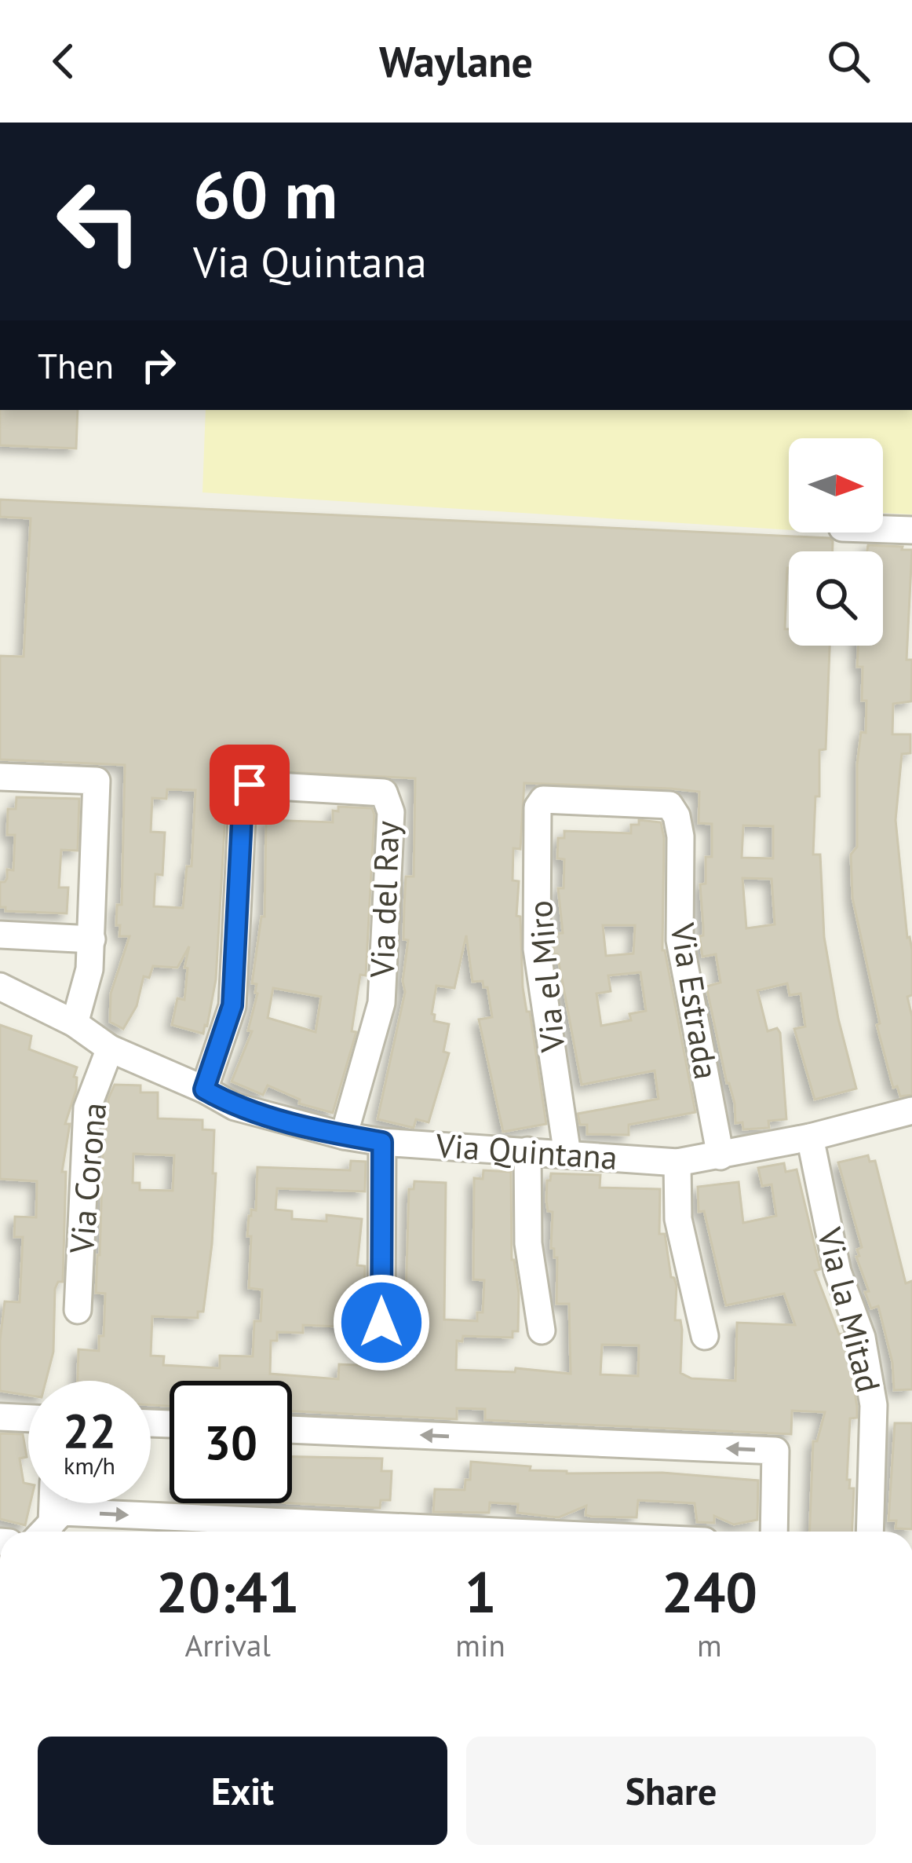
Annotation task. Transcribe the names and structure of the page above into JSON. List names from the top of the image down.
{
  "streets": {
    "street": [
      "Via del Ray",
      "Via el Miro",
      "Via Estrada",
      "Via Quintana",
      "Via Corona",
      "Via la Mitad"
    ]
  },
  "crossings": [
    ["Via del Ray", "Via Quintana"],
    ["Via el Miro", "Via Estrada"],
    ["Via el Miro", "Via Quintana"],
    ["Via Estrada", "Via Quintana"],
    ["Via Quintana", "Via Corona"],
    ["Via Quintana", "Via la Mitad"]
  ],
  "north": "right",
  "page": {
    "header": "Waylane",
    "turn": ["60 m", "Via Quintana"],
    "then": "Then",
    "speed": "22 km/h",
    "limit": "30",
    "eta": [
      "20:41",
      "Arrival",
      "1",
      "min",
      "240",
      "m"
    ],
    "buttons": ["Exit", "Share"]
  }
}
